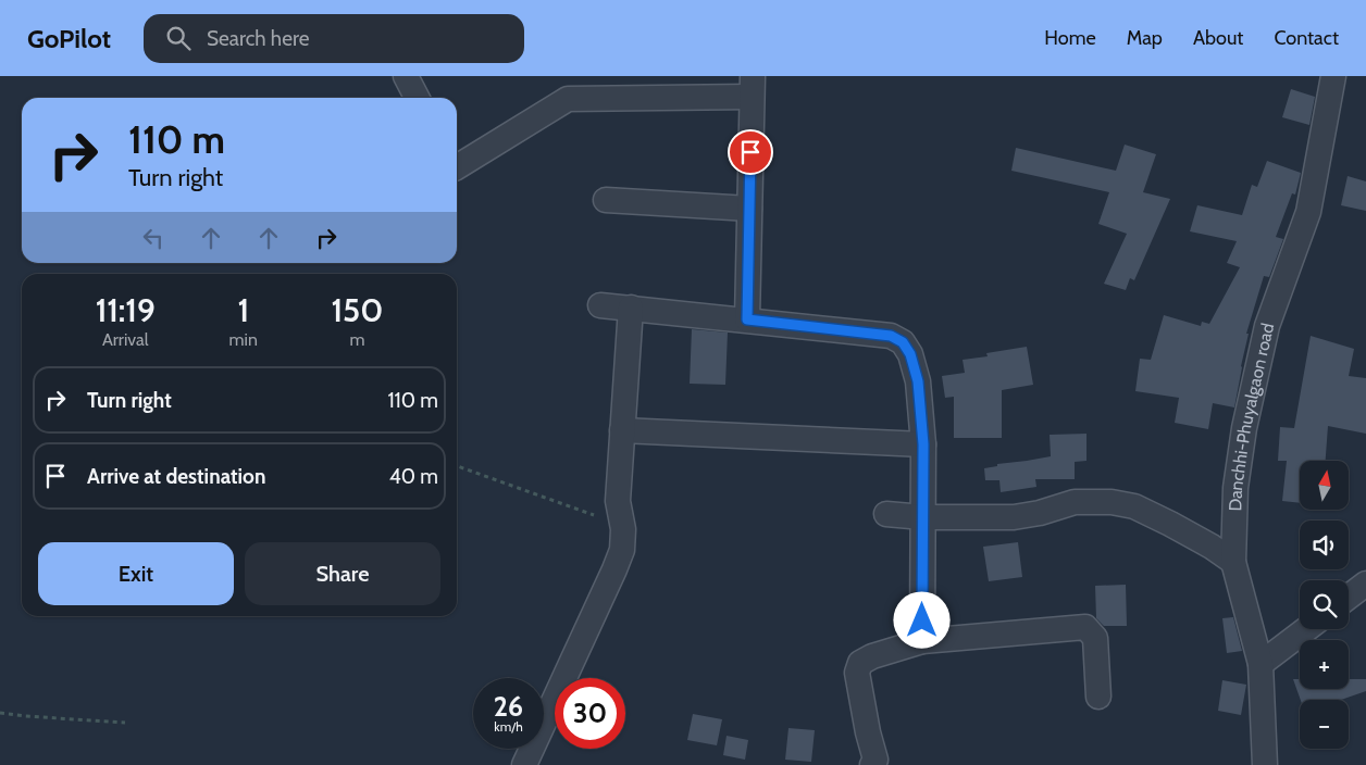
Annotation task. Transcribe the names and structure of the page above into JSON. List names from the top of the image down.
{
  "streets": {
    "street": ["Danchhi-Phuyalgaon road"]
  },
  "north": "top",
  "page": {
    "header": "GoPilot",
    "search": "Search here",
    "nav": [
      "Home",
      "Map",
      "About",
      "Contact"
    ],
    "turn": ["110 m", "Turn right"],
    "eta": [
      "11:19",
      "Arrival",
      "1",
      "min",
      "150",
      "m"
    ],
    "list": [
      {
        "name": "Turn right",
        "value": "110 m"
      },
      {
        "name": "Arrive at destination",
        "value": "40 m"
      }
    ],
    "map_buttons": ["+", "−"],
    "buttons": ["Exit", "Share"],
    "speed": "26 km/h",
    "limit": "30"
  }
}
